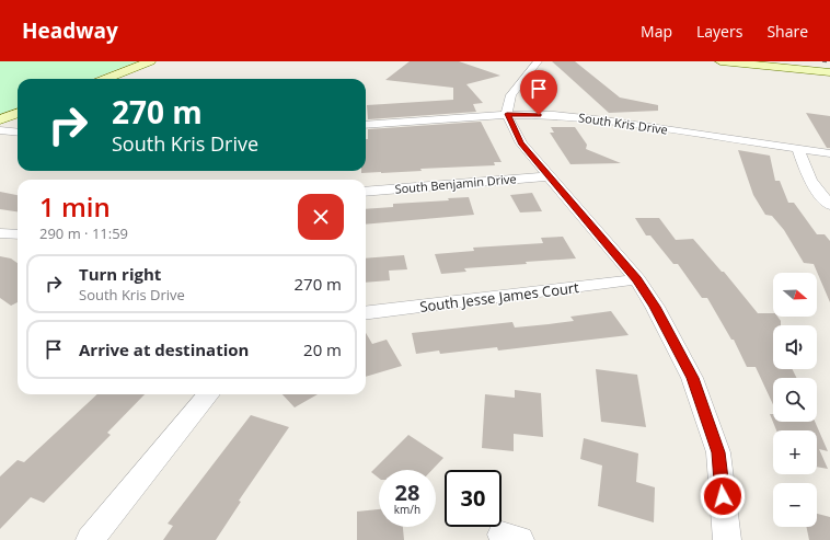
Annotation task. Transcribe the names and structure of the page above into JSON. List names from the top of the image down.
{
  "streets": {
    "street": ["South Kris Drive", "South Benjamin Drive", "South Jesse James Court"]
  },
  "north": "right",
  "page": {
    "header": "Headway",
    "nav": ["Map", "Layers", "Share"],
    "turn": ["270 m", "South Kris Drive"],
    "heading": ["1 min", "290 m · 11:59"],
    "list": [
      {
        "name": "Turn right",
        "note": "South Kris Drive",
        "value": "270 m"
      },
      {
        "name": "Arrive at destination",
        "value": "20 m"
      }
    ],
    "map_buttons": ["+", "−"],
    "speed": "28 km/h",
    "limit": "30"
  }
}
